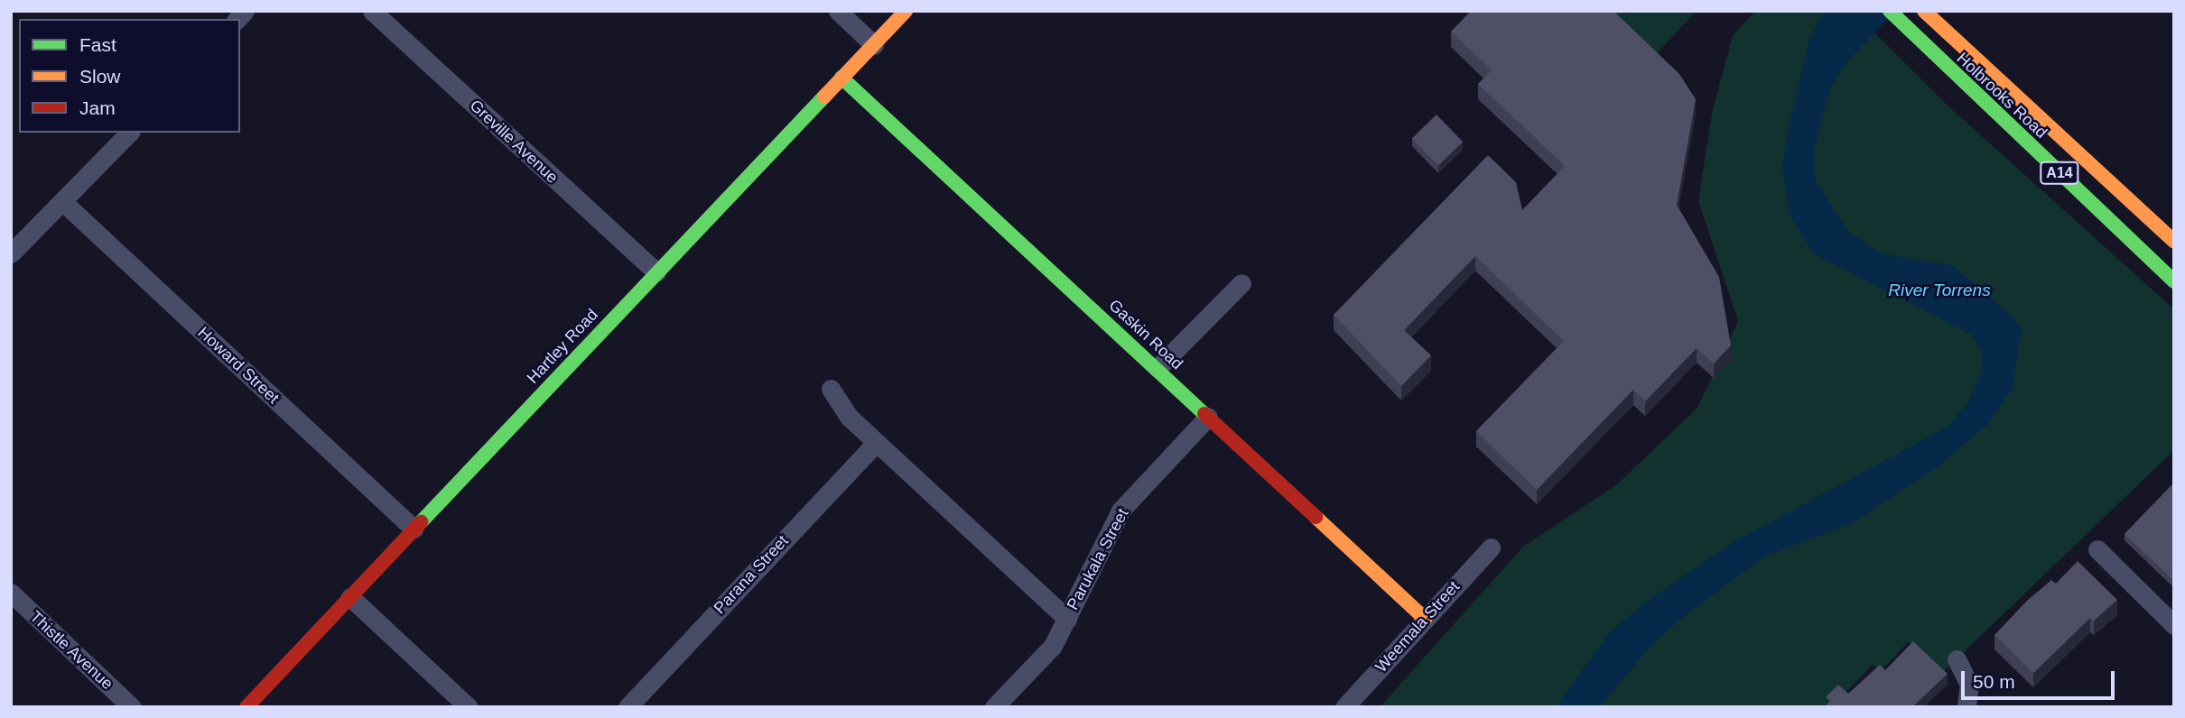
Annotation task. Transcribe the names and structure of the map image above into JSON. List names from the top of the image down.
{
  "streets": {
    "street": [
      "Holbrooks Road",
      "Greville Avenue",
      "A14",
      "Gaskin Road",
      "Hartley Road",
      "Howard Street",
      "Parukala Street",
      "Parana Street",
      "Weemala Street",
      "Thistle Avenue"
    ]
  },
  "crossings": [
    ["Greville Avenue", "Hartley Road"],
    ["Gaskin Road", "Hartley Road"],
    ["Gaskin Road", "Parukala Street"],
    ["Gaskin Road", "Weemala Street"],
    ["Hartley Road", "Howard Street"]
  ],
  "water": ["River Torrens"],
  "legend": ["Fast", "Slow", "Jam"],
  "scale_bar": "50 m"
}
